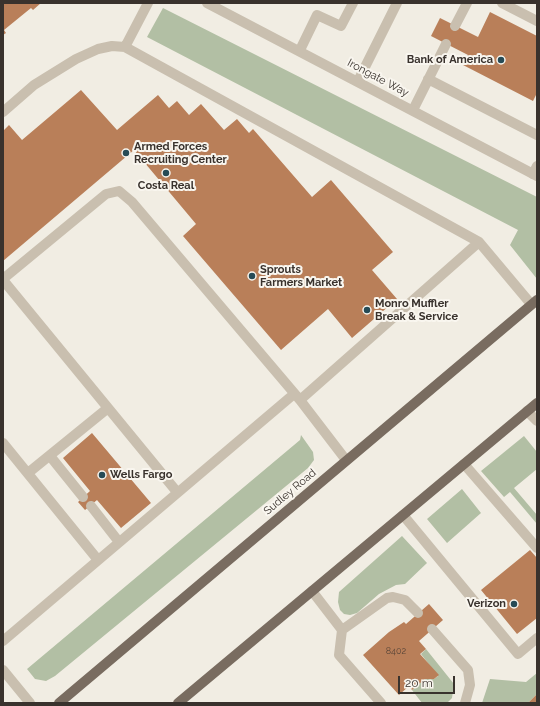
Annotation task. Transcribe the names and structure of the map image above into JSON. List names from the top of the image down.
{
  "streets": {
    "main road": ["Sudley Road"],
    "street": ["Irongate Way"]
  },
  "places": [
    "Bank of America",
    "Armed Forces Recruiting Center",
    "Costa Real",
    "Sprouts Farmers Market",
    "Monro Muffler Break & Service",
    "Wells Fargo",
    "Verizon"
  ],
  "house_numbers": ["8402"],
  "scale_bar": "20 m"
}
